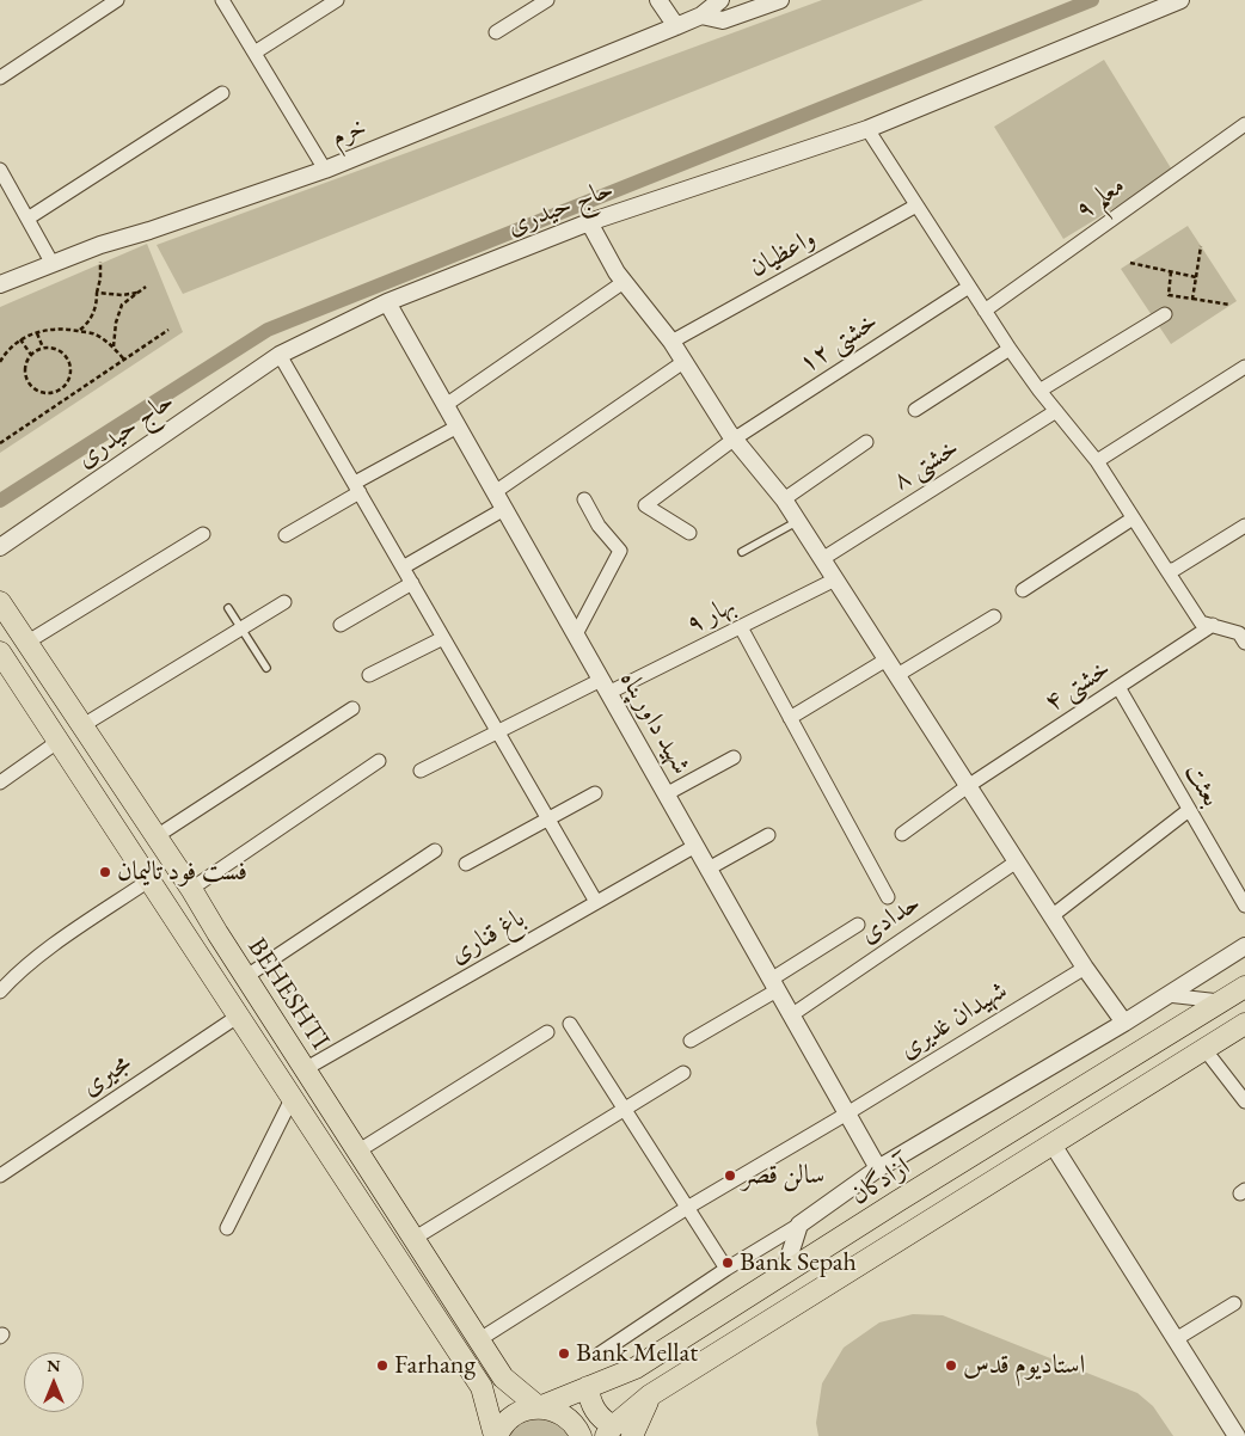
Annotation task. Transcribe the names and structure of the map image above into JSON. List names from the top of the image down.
{
  "streets": {
    "main road": ["BEHESHTI", "آزادگان"],
    "street": [
      "خرم",
      "معلم ۹",
      "حاج حیدری",
      "واعظیان",
      "خشتی ۱۲",
      "خشتی ۸",
      "بهار ۹",
      "خشتی ۴",
      "شهید داورپناه",
      "بعثت",
      "حدادی",
      "باغ قناری",
      "شهیدان غدیری",
      "مجیری"
    ]
  },
  "crossings": [
    ["حاج حیدری", "شهید داورپناه"],
    ["بهار ۹", "شهید داورپناه"],
    ["خشتی ۴", "بعثت"],
    ["شهید داورپناه", "حدادی"],
    ["شهید داورپناه", "باغ قناری"],
    ["شهید داورپناه", "شهیدان غدیری"],
    ["باغ قناری", "BEHESHTI"],
    ["BEHESHTI", "شهیدان غدیری"],
    ["BEHESHTI", "مجیری"],
    ["BEHESHTI", "آزادگان"]
  ],
  "places": [
    "فست فود تالیمان",
    "سالن قصر",
    "Bank Sepah",
    "Bank Mellat",
    "Farhang",
    "استادیوم قدس"
  ],
  "north": "top"
}
